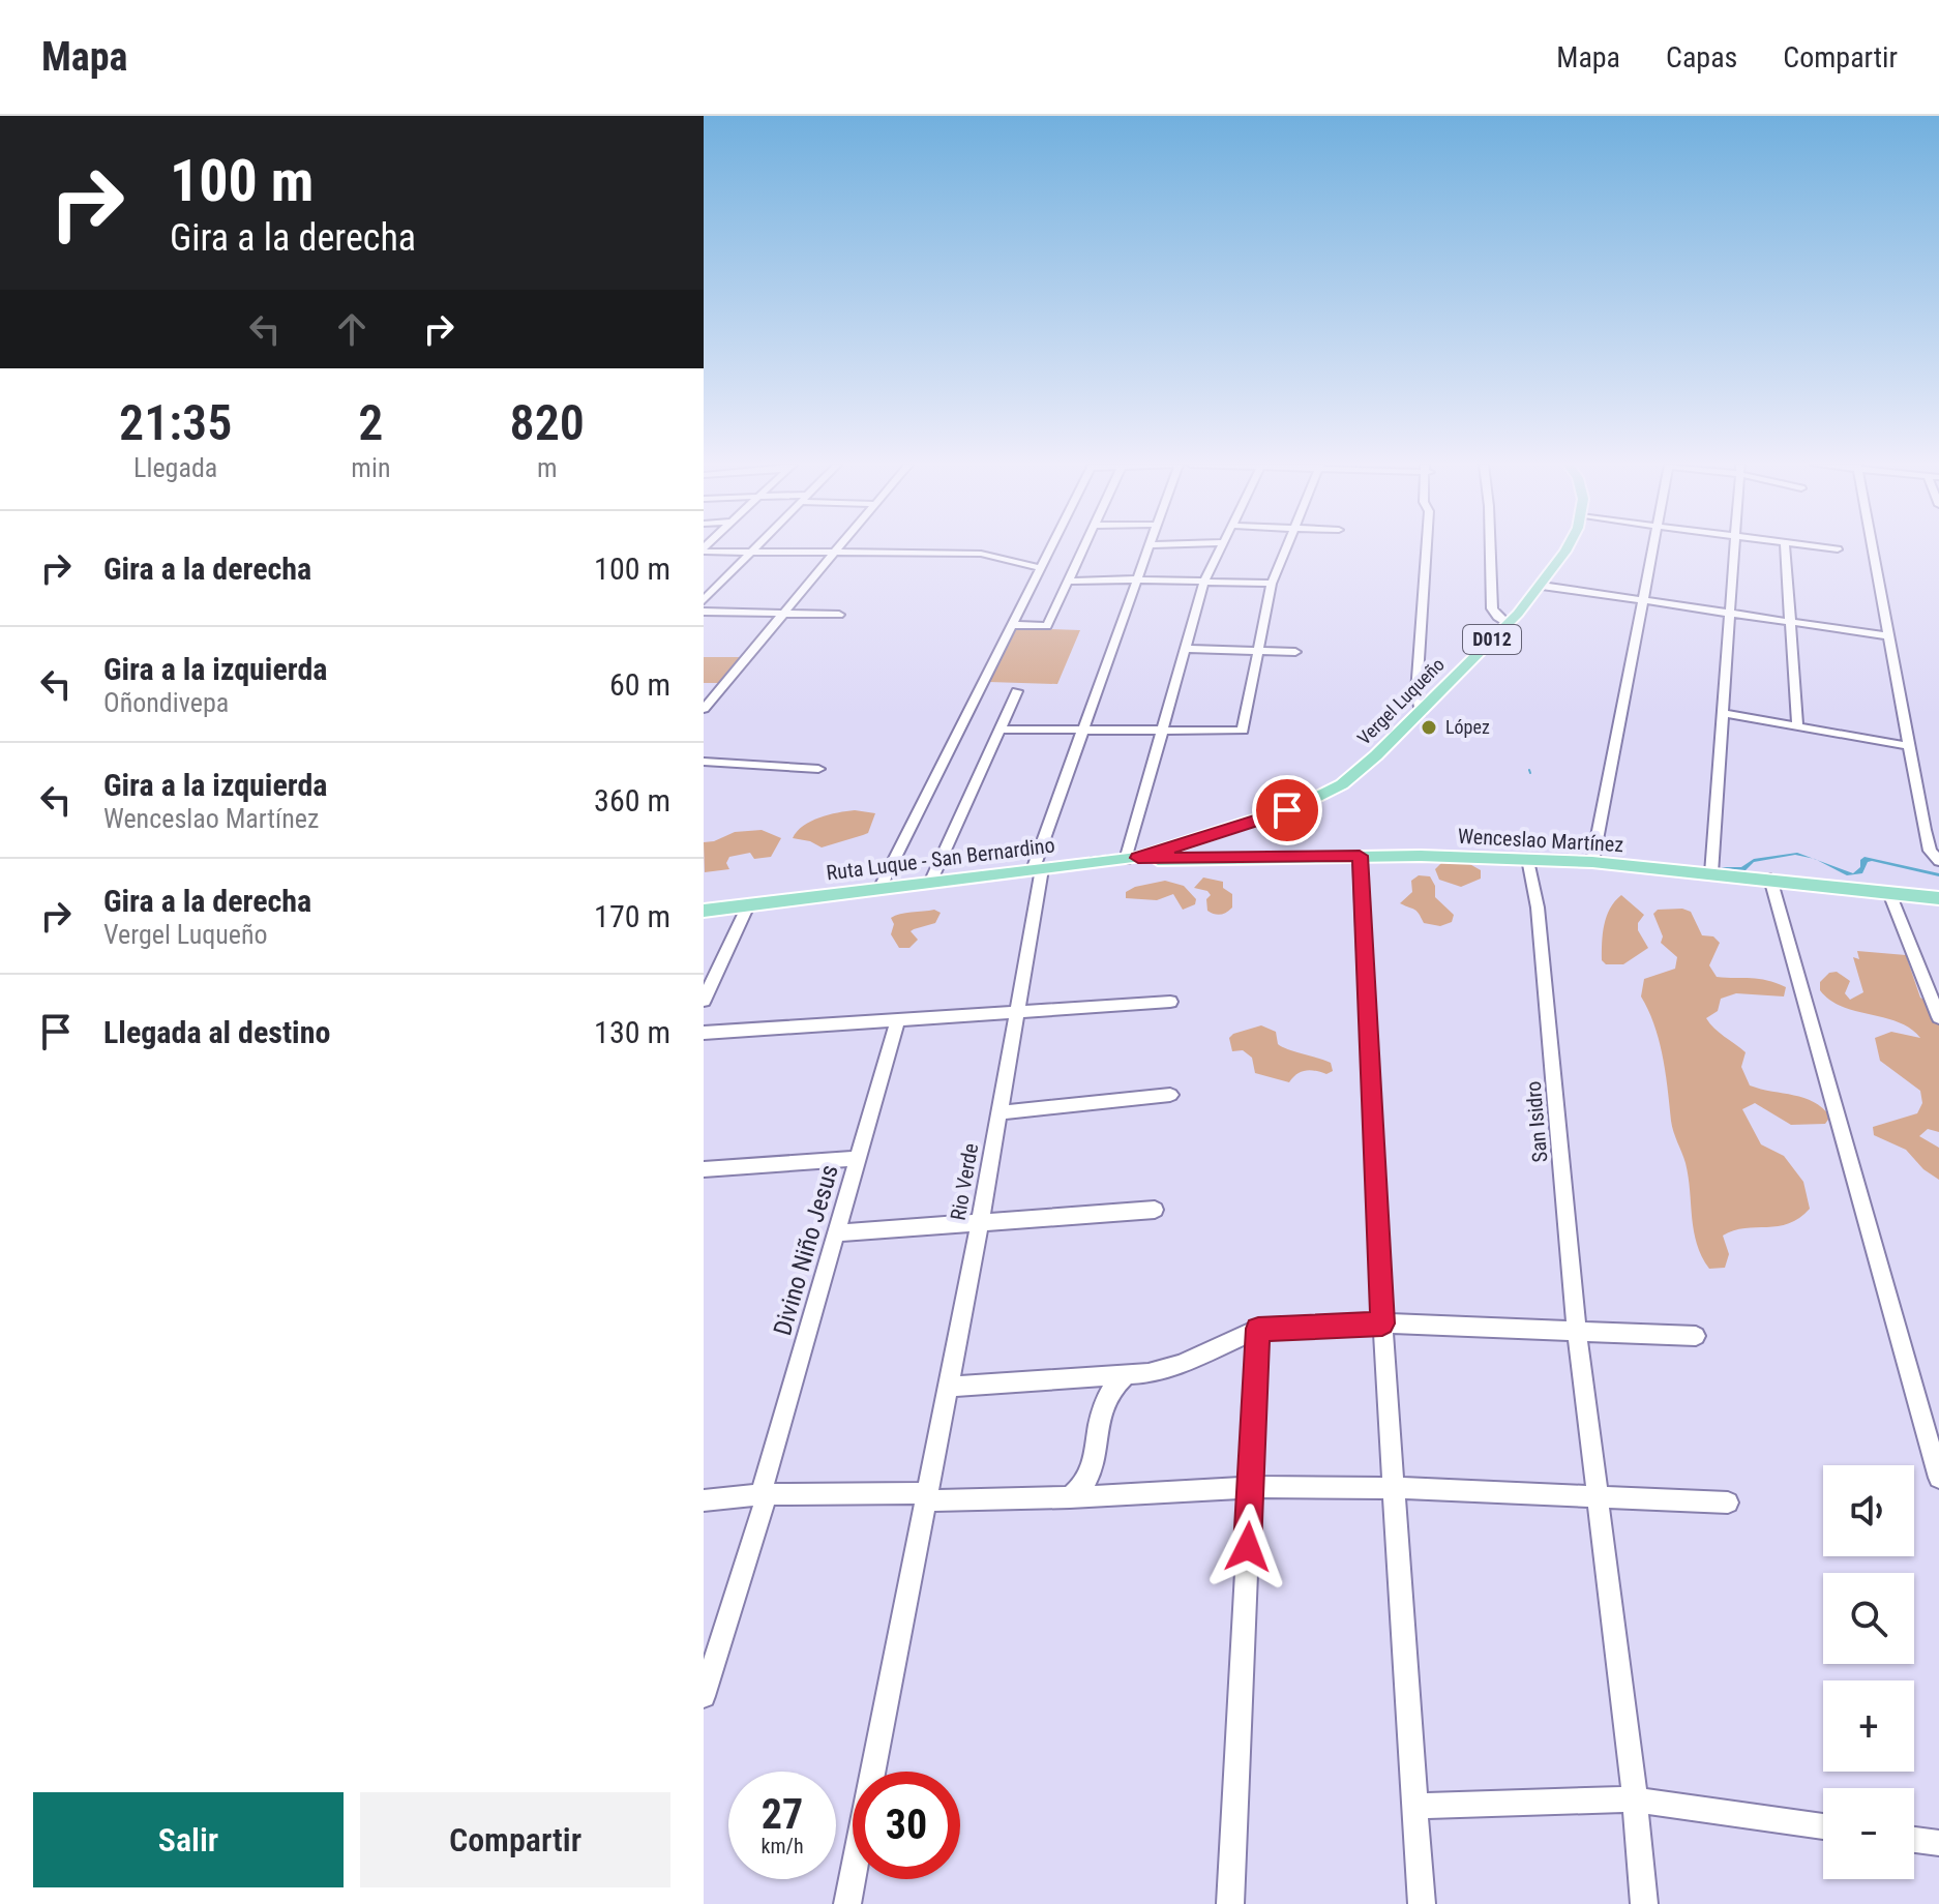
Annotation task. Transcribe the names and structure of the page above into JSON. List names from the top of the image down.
{
  "streets": {
    "main road": [
      "D012",
      "Vergel Luqueño",
      "Wenceslao Martínez",
      "Ruta Luque - San Bernardino"
    ],
    "street": ["San Isidro", "Rio Verde", "Divino Niño Jesus"]
  },
  "crossings": [
    ["D012", "Ruta Luque - San Bernardino"],
    ["Vergel Luqueño", "Wenceslao Martínez"],
    ["Vergel Luqueño", "Ruta Luque - San Bernardino"],
    ["Wenceslao Martínez", "Ruta Luque - San Bernardino"],
    ["Wenceslao Martínez", "San Isidro"],
    ["Ruta Luque - San Bernardino", "Rio Verde"]
  ],
  "places": ["López"],
  "page": {
    "header": "Mapa",
    "nav": ["Mapa", "Capas", "Compartir"],
    "turn": ["100 m", "Gira a la derecha"],
    "eta": [
      "21:35",
      "Llegada",
      "2",
      "min",
      "820",
      "m"
    ],
    "list": [
      {
        "name": "Gira a la derecha",
        "value": "100 m"
      },
      {
        "name": "Gira a la izquierda",
        "note": "Oñondivepa",
        "value": "60 m"
      },
      {
        "name": "Gira a la izquierda",
        "note": "Wenceslao Martínez",
        "value": "360 m"
      },
      {
        "name": "Gira a la derecha",
        "note": "Vergel Luqueño",
        "value": "170 m"
      },
      {
        "name": "Llegada al destino",
        "value": "130 m"
      }
    ],
    "map_buttons": ["+", "−"],
    "speed": "27 km/h",
    "limit": "30",
    "buttons": ["Salir", "Compartir"]
  }
}
